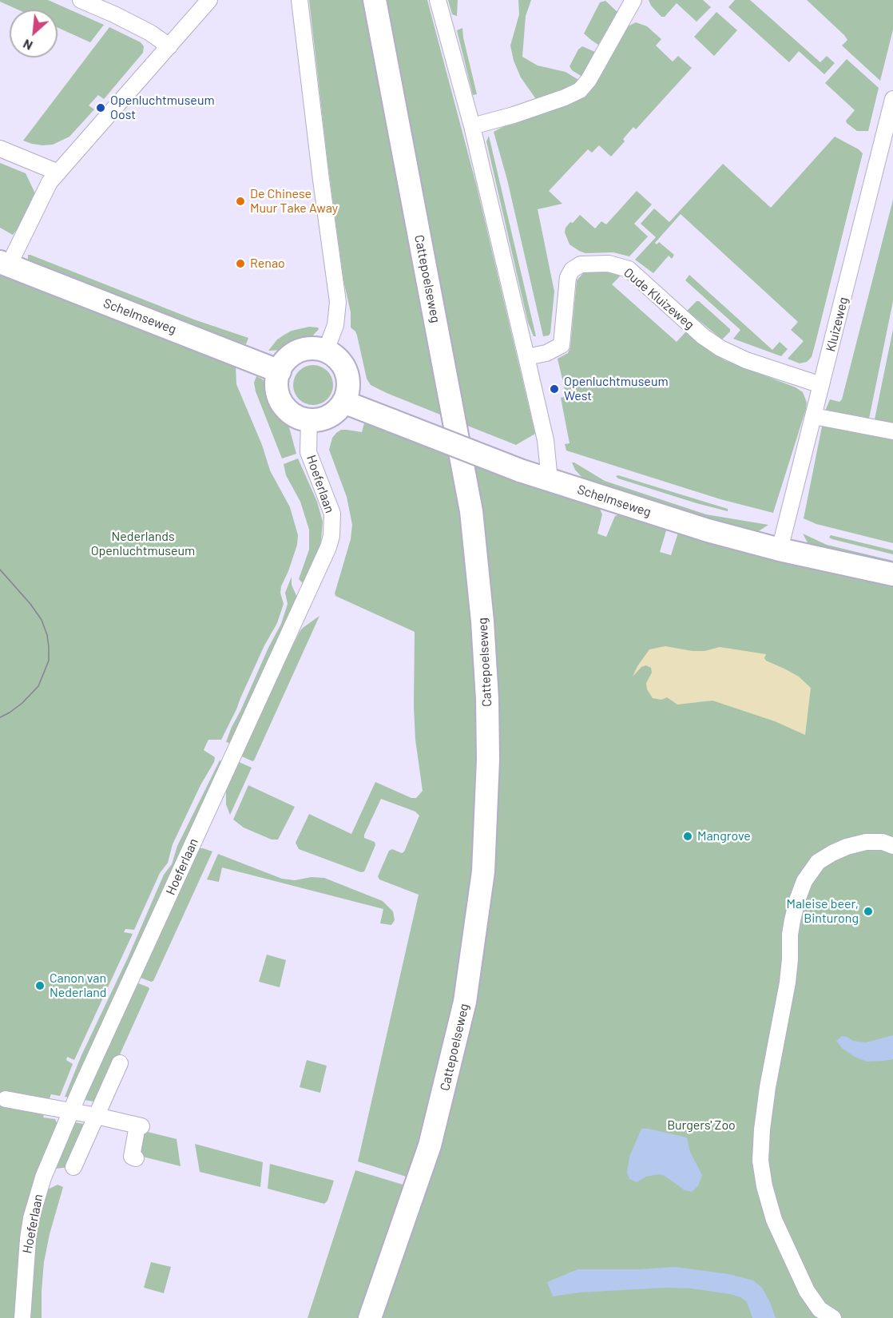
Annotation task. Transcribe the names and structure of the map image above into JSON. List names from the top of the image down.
{
  "streets": {
    "street": [
      "Cattepoelseweg",
      "Oude Kluizeweg",
      "Schelmseweg",
      "Kluizeweg",
      "Hoeferlaan"
    ]
  },
  "crossings": [
    ["Oude Kluizeweg", "Kluizeweg"],
    ["Schelmseweg", "Kluizeweg"],
    ["Schelmseweg", "Hoeferlaan"]
  ],
  "parks": ["Nederlands Openluchtmuseum", "Burgers' Zoo"],
  "places": [
    "Openluchtmuseum Oost",
    "De Chinese Muur Take Away",
    "Renao",
    "Openluchtmuseum West",
    "Mangrove",
    "Maleise beer, Binturong",
    "Canon van Nederland"
  ],
  "north": "bottom left"
}
